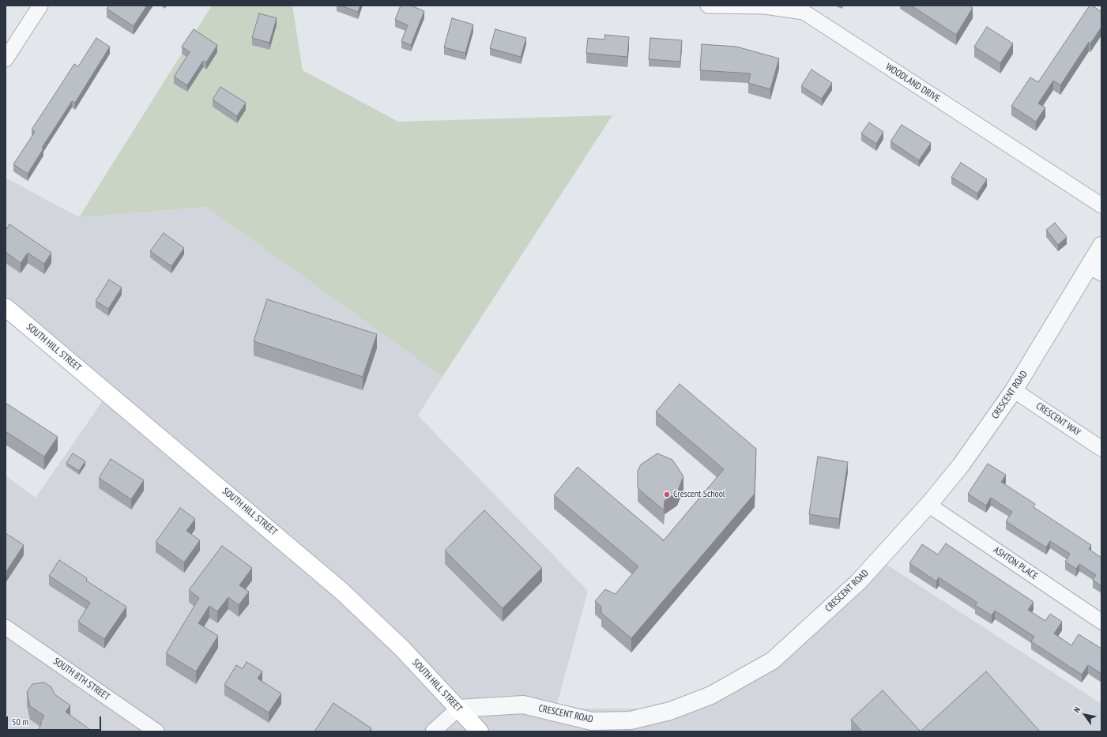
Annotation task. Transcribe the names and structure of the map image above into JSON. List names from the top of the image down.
{
  "streets": {
    "main road": ["SOUTH HILL STREET"],
    "street": [
      "WOODLAND DRIVE",
      "CRESCENT ROAD",
      "CRESCENT WAY",
      "ASHTON PLACE",
      "SOUTH 8TH STREET"
    ]
  },
  "crossings": [
    ["SOUTH HILL STREET", "CRESCENT ROAD"],
    ["CRESCENT ROAD", "CRESCENT WAY"],
    ["CRESCENT ROAD", "ASHTON PLACE"]
  ],
  "places": ["Crescent School"],
  "scale_bar": "50 m",
  "north": "top left"
}
